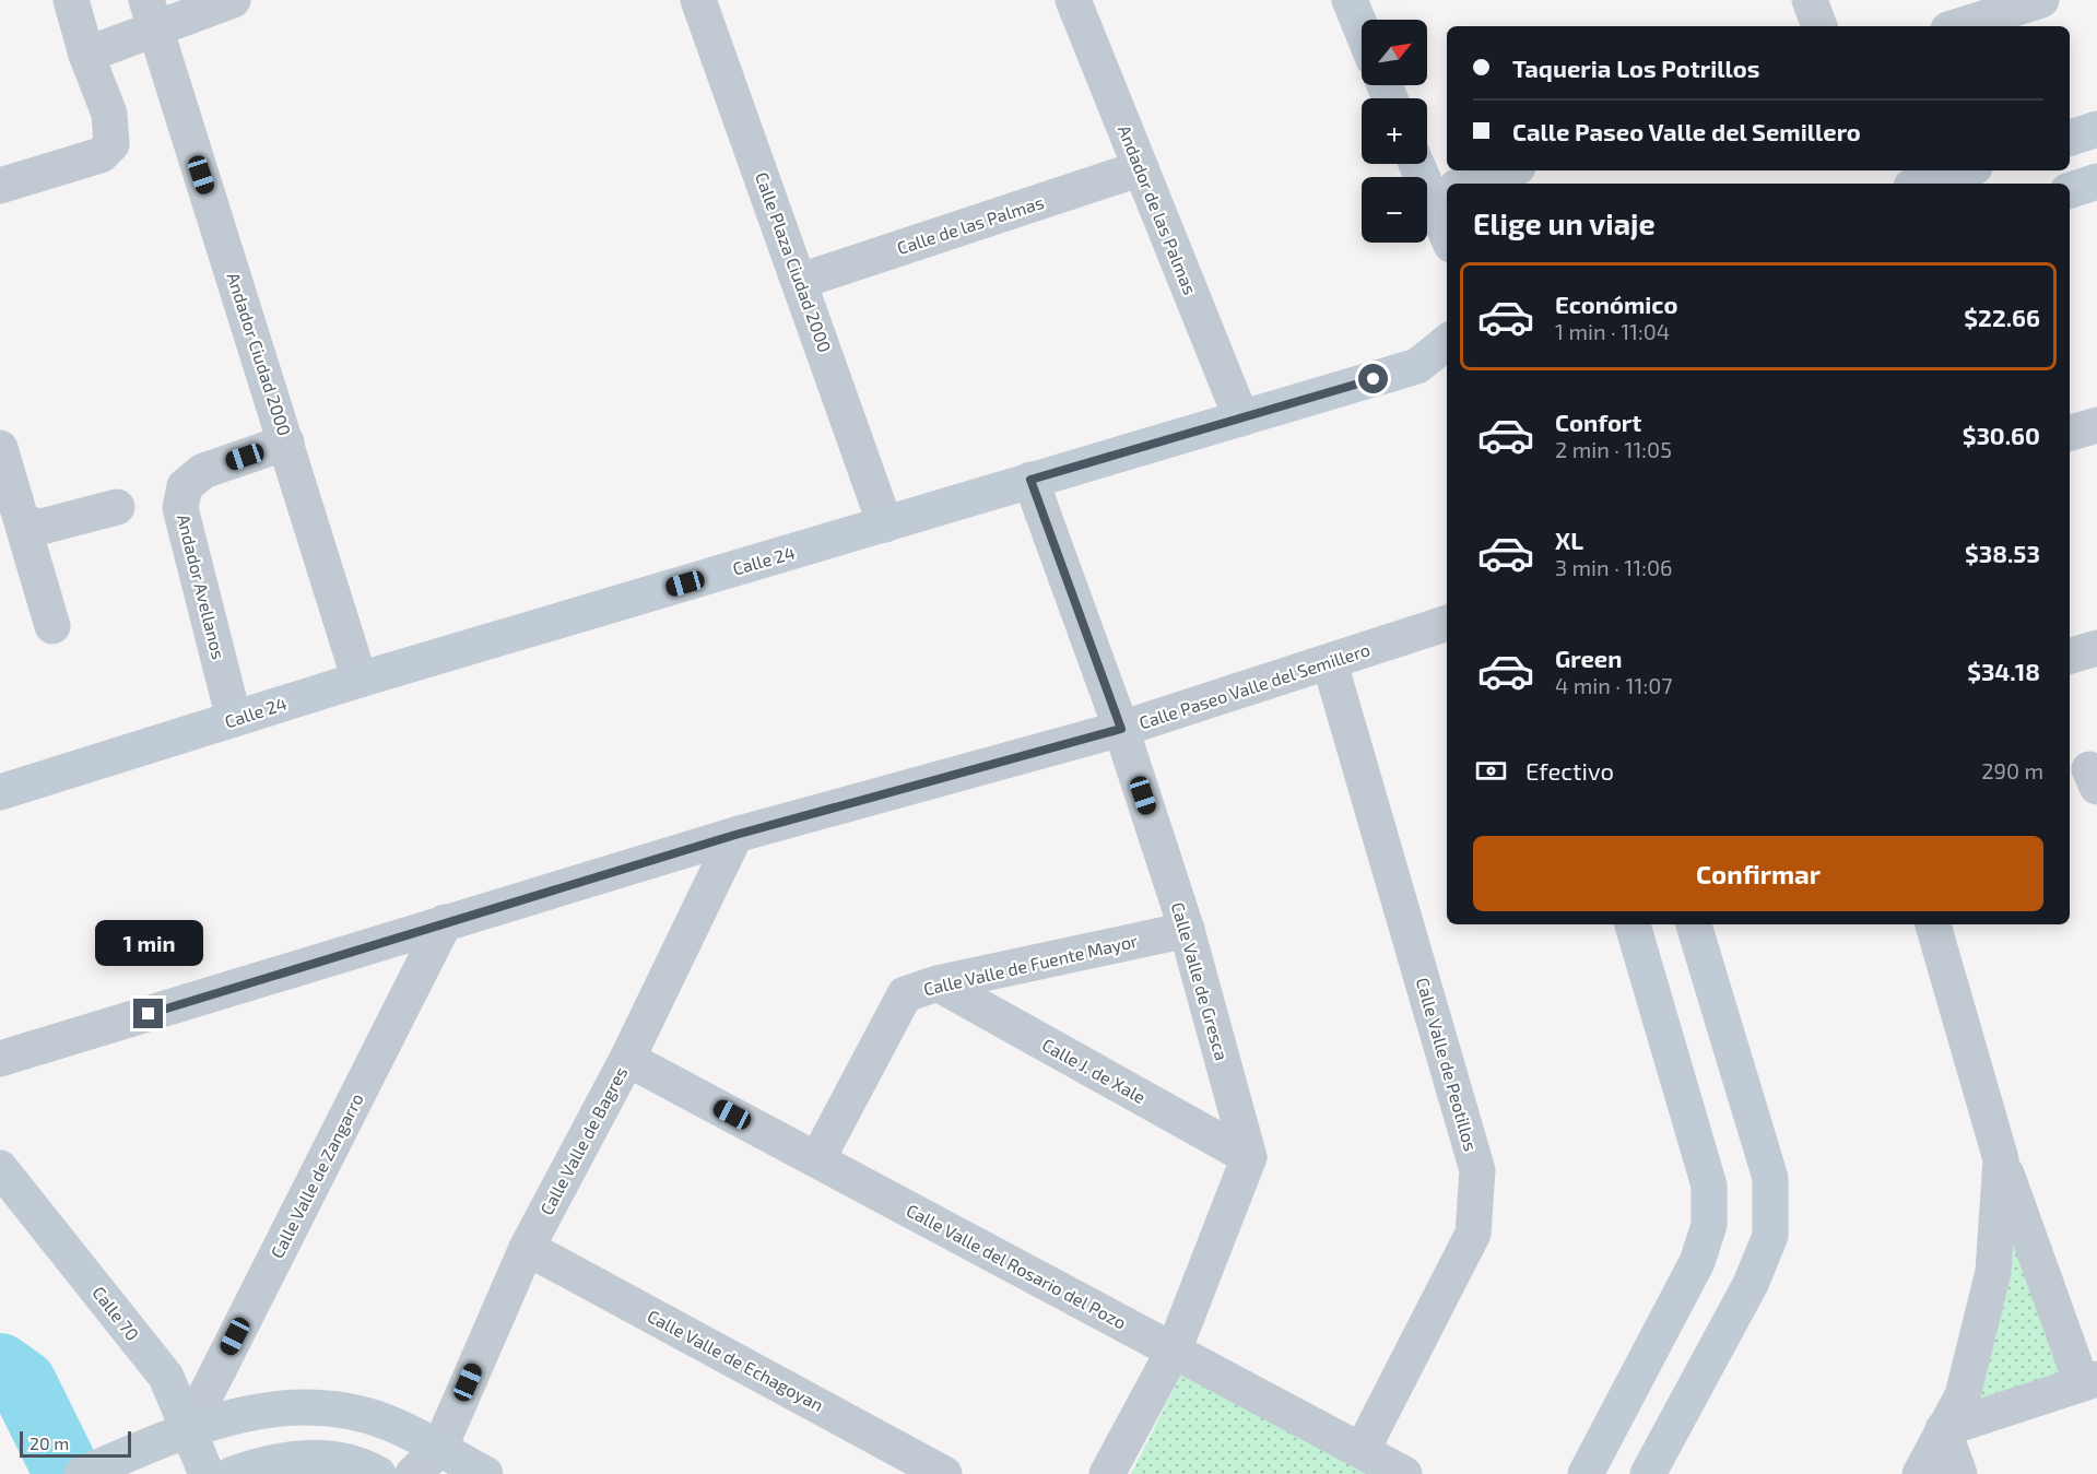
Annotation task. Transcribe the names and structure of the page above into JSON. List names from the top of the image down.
{
  "streets": {
    "street": [
      "Andador de las Palmas",
      "Calle de las Palmas",
      "Calle Plaza Ciudad 2000",
      "Andador Ciudad 2000",
      "Calle 24",
      "Andador Avellanos",
      "Calle Paseo Valle del Semillero",
      "Calle Valle de Fuente Mayor",
      "Calle Valle de Gresca",
      "Calle Valle de Peotillos",
      "Calle J. de Xale",
      "Calle Valle de Bagres",
      "Calle Valle de Zangarro",
      "Calle Valle del Rosario del Pozo",
      "Calle 70",
      "Calle Valle de Echagoyan"
    ]
  },
  "crossings": [
    ["Andador de las Palmas", "Calle de las Palmas"],
    ["Andador de las Palmas", "Calle 24"],
    ["Calle de las Palmas", "Calle Plaza Ciudad 2000"],
    ["Calle Plaza Ciudad 2000", "Calle 24"],
    ["Andador Ciudad 2000", "Calle 24"],
    ["Andador Ciudad 2000", "Andador Avellanos"],
    ["Calle 24", "Andador Avellanos"],
    ["Calle 24", "Calle Valle de Gresca"],
    ["Calle Paseo Valle del Semillero", "Calle Valle de Gresca"],
    ["Calle Paseo Valle del Semillero", "Calle Valle de Peotillos"],
    ["Calle Paseo Valle del Semillero", "Calle Valle de Bagres"],
    ["Calle Paseo Valle del Semillero", "Calle Valle de Zangarro"],
    ["Calle Valle de Fuente Mayor", "Calle Valle de Gresca"],
    ["Calle Valle de Fuente Mayor", "Calle J. de Xale"],
    ["Calle Valle de Fuente Mayor", "Calle Valle del Rosario del Pozo"],
    ["Calle Valle de Gresca", "Calle J. de Xale"],
    ["Calle Valle de Peotillos", "Calle Valle del Rosario del Pozo"],
    ["Calle Valle de Bagres", "Calle Valle del Rosario del Pozo"],
    ["Calle Valle de Bagres", "Calle Valle de Echagoyan"],
    ["Calle Valle de Zangarro", "Calle 70"]
  ],
  "scale_bar": "20 m",
  "north": "top right",
  "page": {
    "map_buttons": ["+", "−"],
    "banner": ["Taqueria Los Potrillos", "Calle Paseo Valle del Semillero"],
    "heading": "Elige un viaje",
    "list": [
      {
        "name": "Económico",
        "note": "1 min · 11:04",
        "value": "$22.66"
      },
      {
        "name": "Confort",
        "note": "2 min · 11:05",
        "value": "$30.60"
      },
      {
        "name": "XL",
        "note": "3 min · 11:06",
        "value": "$38.53"
      },
      {
        "name": "Green",
        "note": "4 min · 11:07",
        "value": "$34.18"
      }
    ],
    "pay": ["Efectivo", "290 m"],
    "buttons": "Confirmar",
    "bubble": "1 min",
    "scale": "20 m"
  }
}
